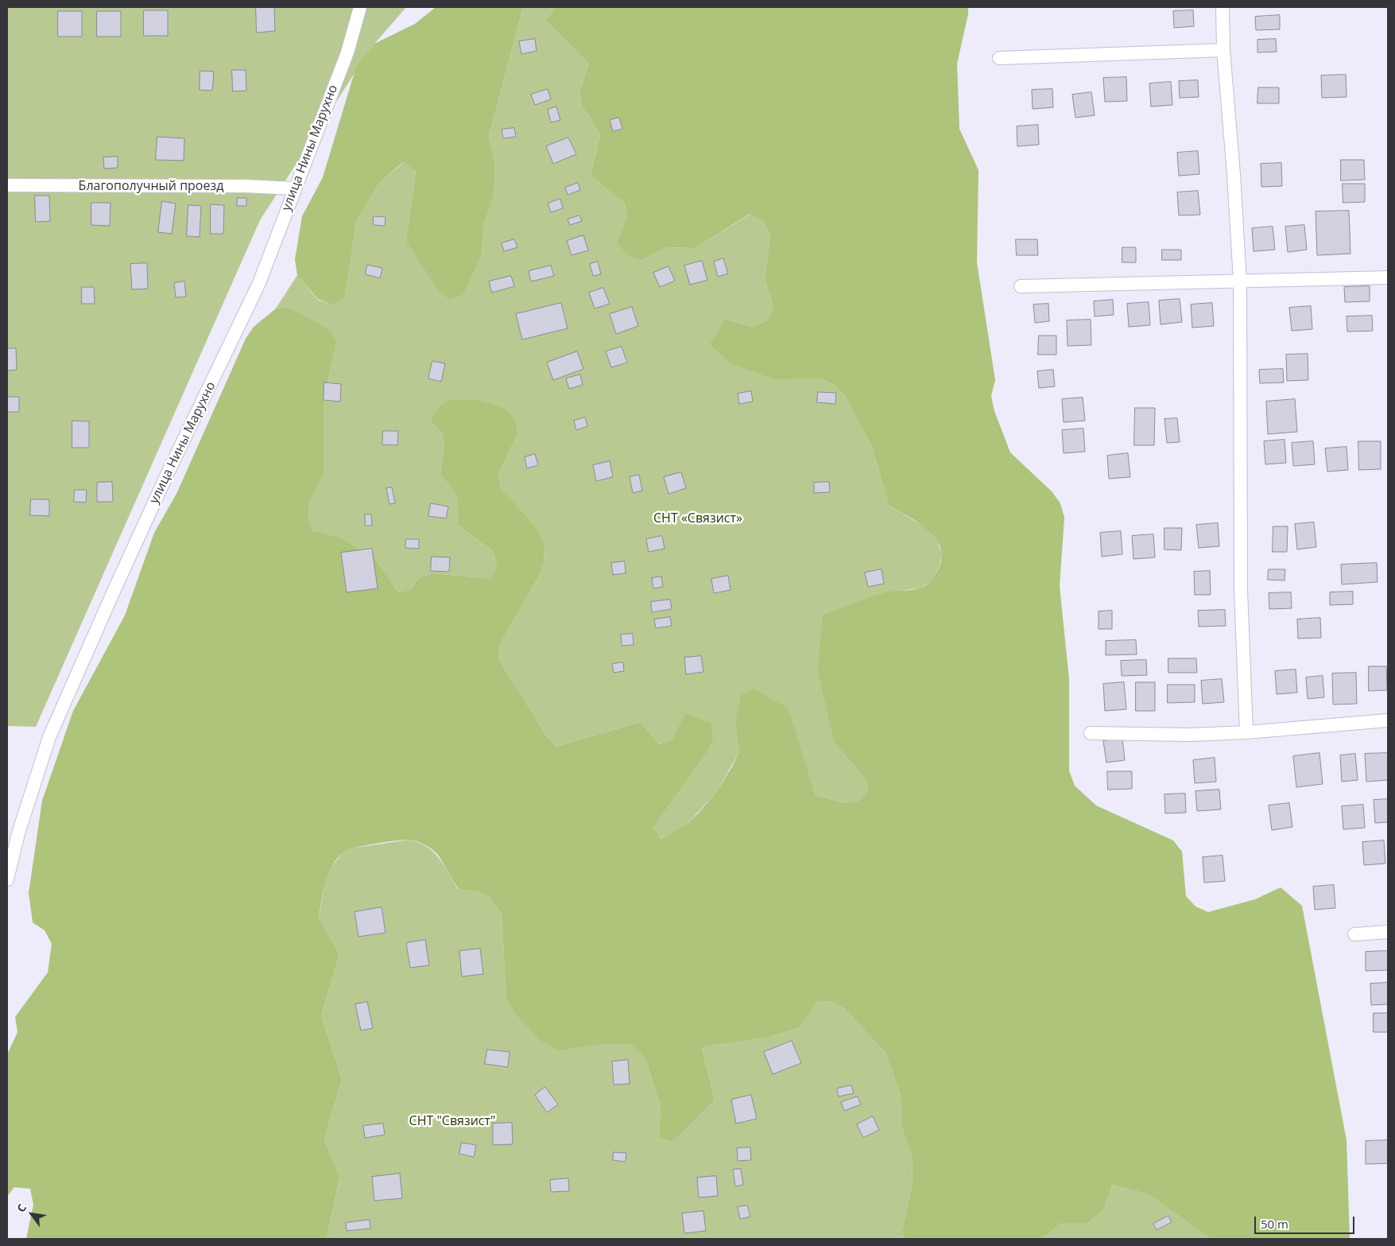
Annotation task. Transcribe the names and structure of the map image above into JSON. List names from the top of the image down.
{
  "streets": {
    "street": ["улица Нины Марухно", "Благополучный проезд"]
  },
  "crossings": [
    ["улица Нины Марухно", "Благополучный проезд"]
  ],
  "parks": ["СНТ «Связист»", "СНТ \"Связист\""],
  "scale_bar": "50 m",
  "north": "top left"
}
